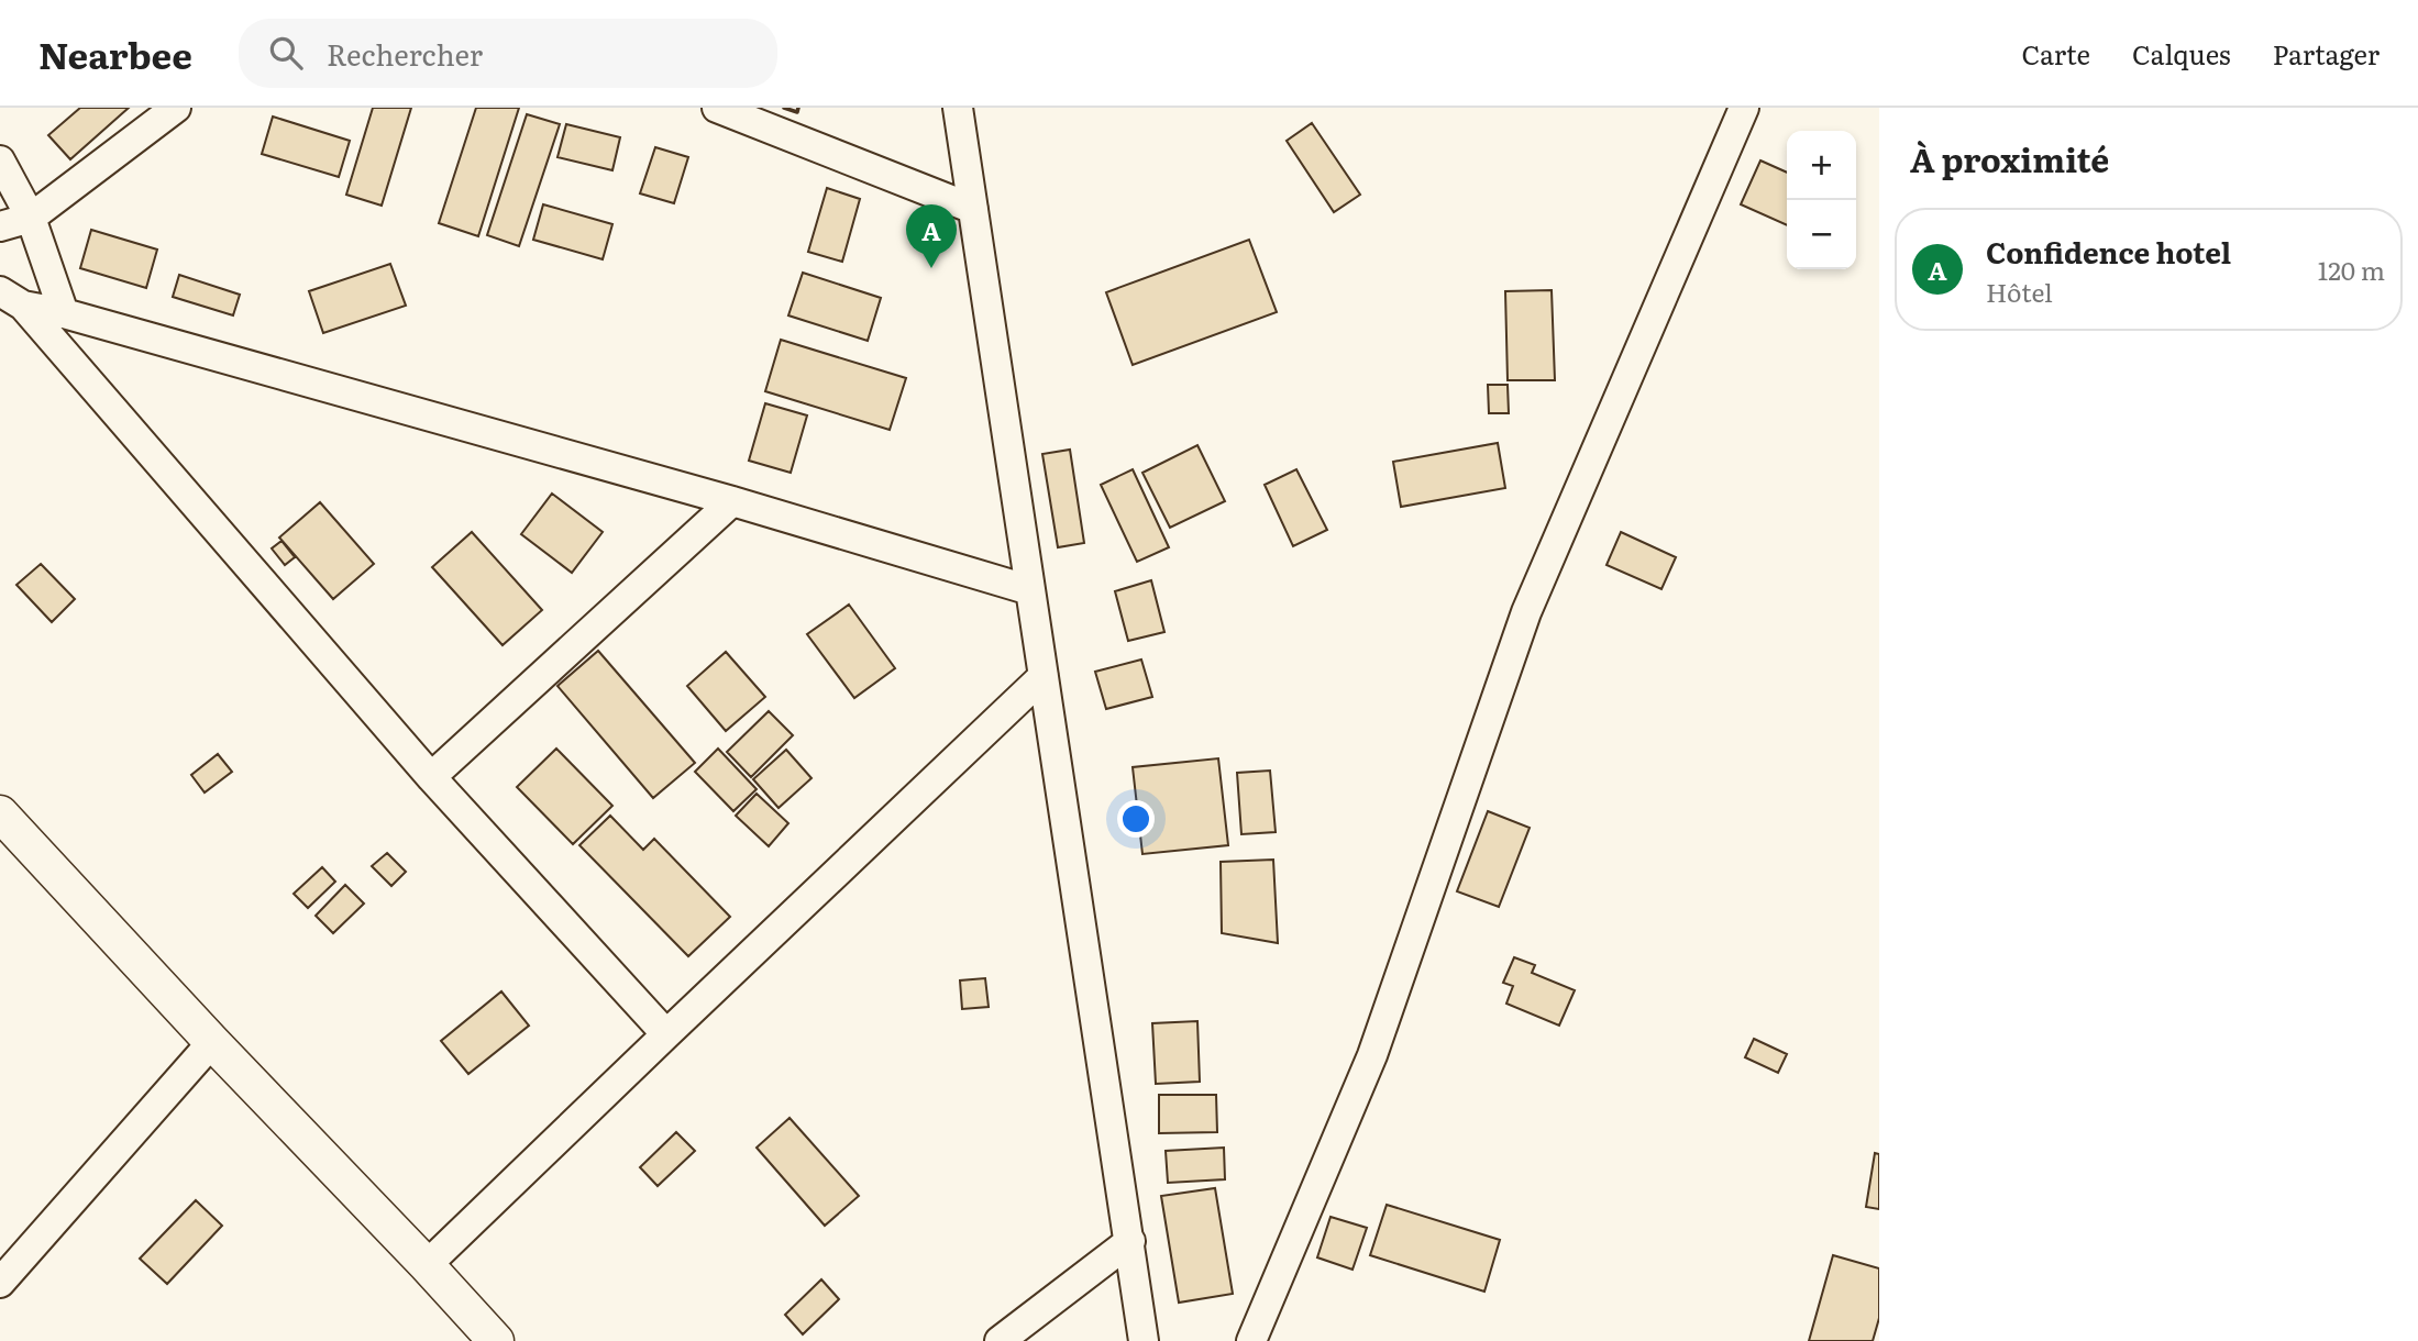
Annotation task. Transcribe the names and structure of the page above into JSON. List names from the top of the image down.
{
  "page": {
    "header": "Nearbee",
    "search": "Rechercher",
    "nav": ["Carte", "Calques", "Partager"],
    "heading": "À proximité",
    "map_buttons": ["+", "−"],
    "pins": "A",
    "list": [
      {
        "mark": "A",
        "name": "Confidence hotel",
        "note": "Hôtel",
        "value": "120 m"
      }
    ]
  }
}
